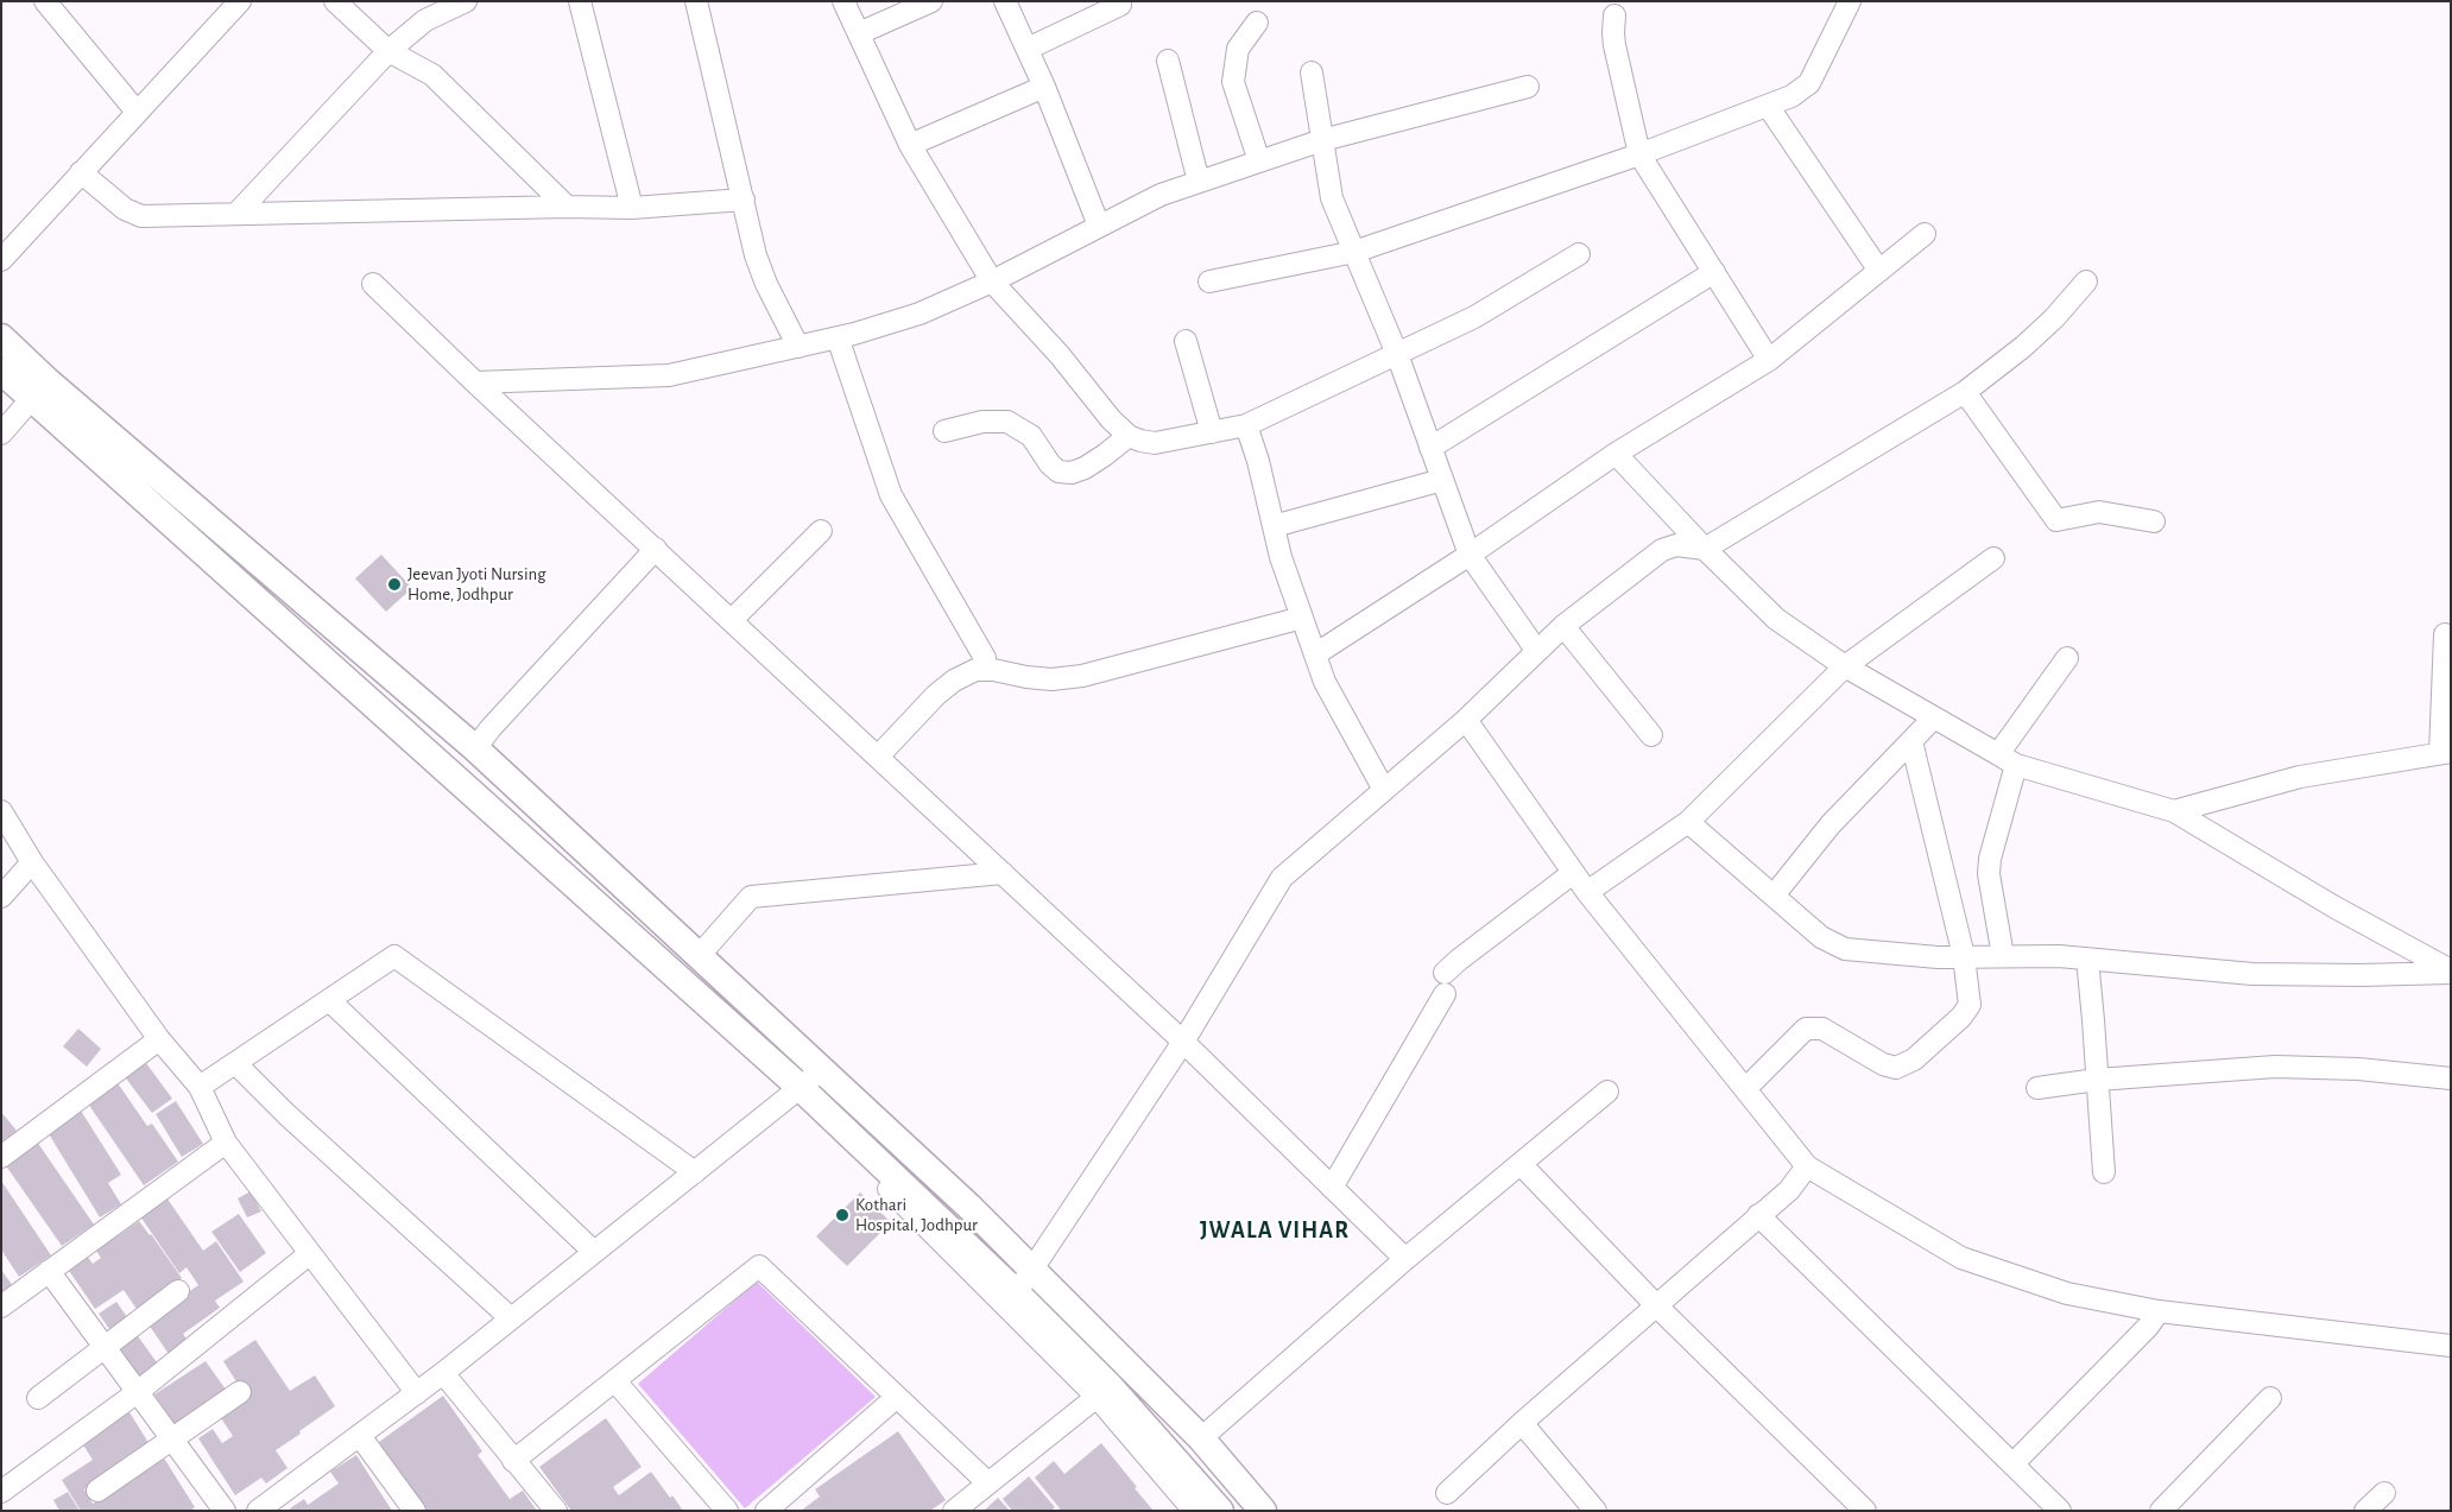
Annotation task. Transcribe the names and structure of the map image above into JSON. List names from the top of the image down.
{
  "districts": ["JWALA VIHAR"],
  "places": ["Jeevan Jyoti Nursing Home, Jodhpur", "Kothari Hospital, Jodhpur"]
}
